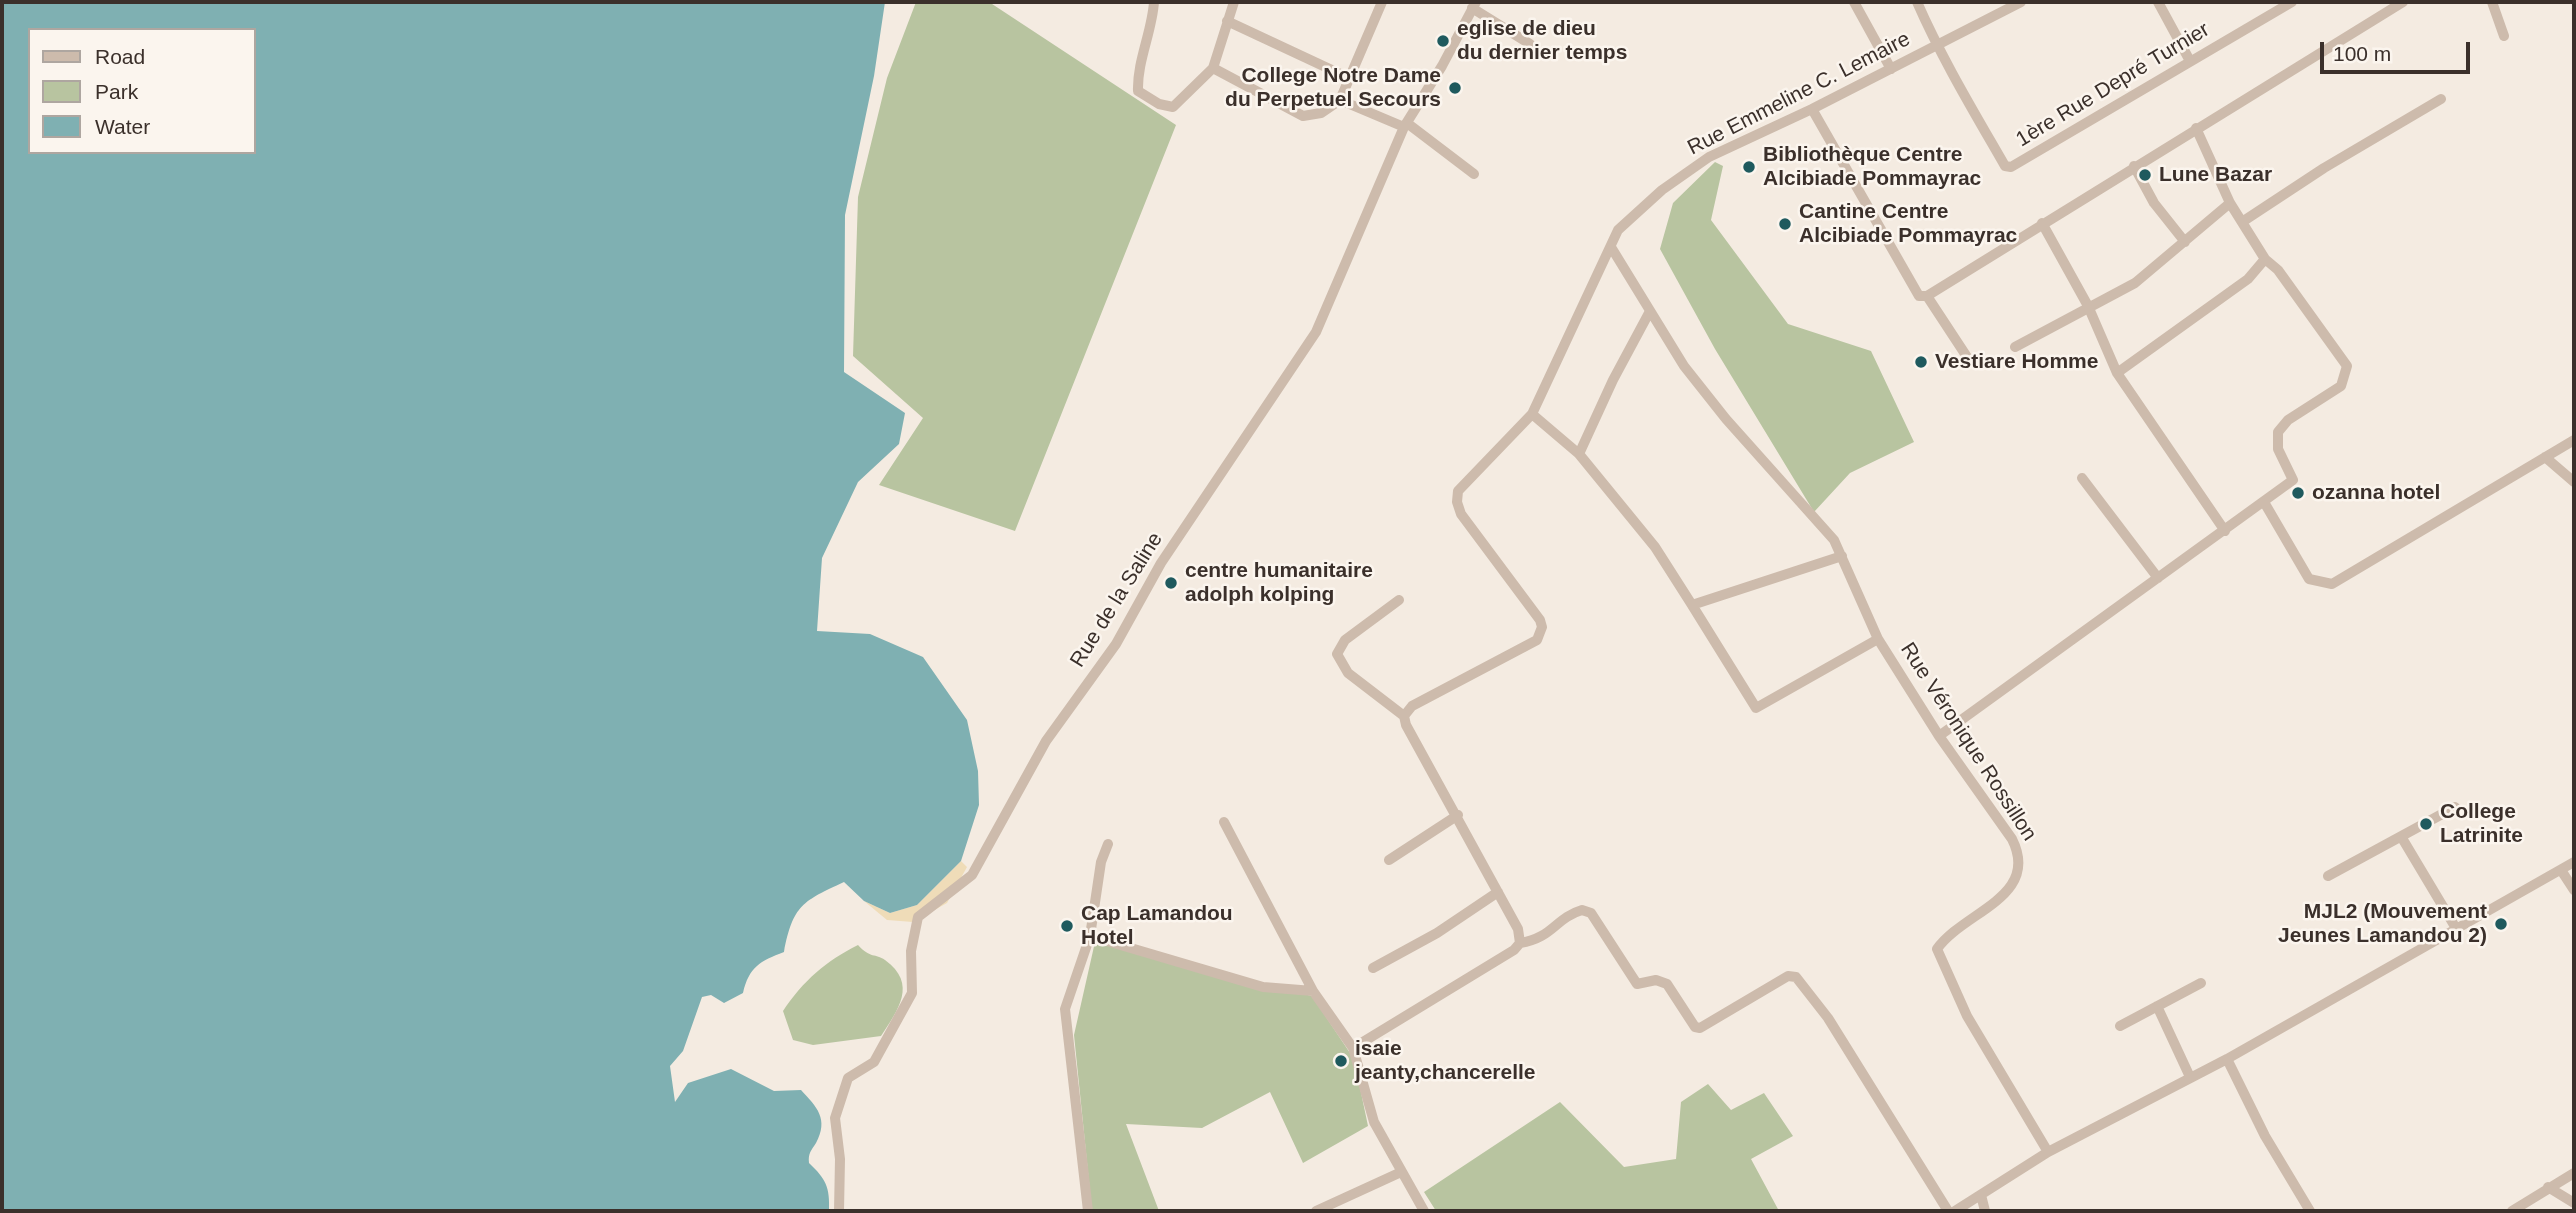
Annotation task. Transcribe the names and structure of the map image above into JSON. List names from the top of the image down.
{
  "streets": {
    "street": [
      "1ère Rue Depré Turnier",
      "Rue Emmeline C. Lemaire",
      "Rue de la Saline",
      "Rue Véronique Rossillon"
    ]
  },
  "crossings": [
    ["1ère Rue Depré Turnier", "Rue Emmeline C. Lemaire"],
    ["Rue Emmeline C. Lemaire", "Rue Véronique Rossillon"]
  ],
  "places": [
    "eglise de dieu du dernier temps",
    "College Notre Dame du Perpetuel Secours",
    "Bibliothèque Centre Alcibiade Pommayrac",
    "Lune Bazar",
    "Cantine Centre Alcibiade Pommayrac",
    "Vestiare Homme",
    "ozanna hotel",
    "centre humanitaire adolph kolping",
    "College Latrinite",
    "MJL2 (Mouvement Jeunes Lamandou 2)",
    "Cap Lamandou Hotel",
    "isaie jeanty,chancerelle"
  ],
  "legend": ["Road", "Park", "Water"],
  "scale_bar": "100 m"
}
